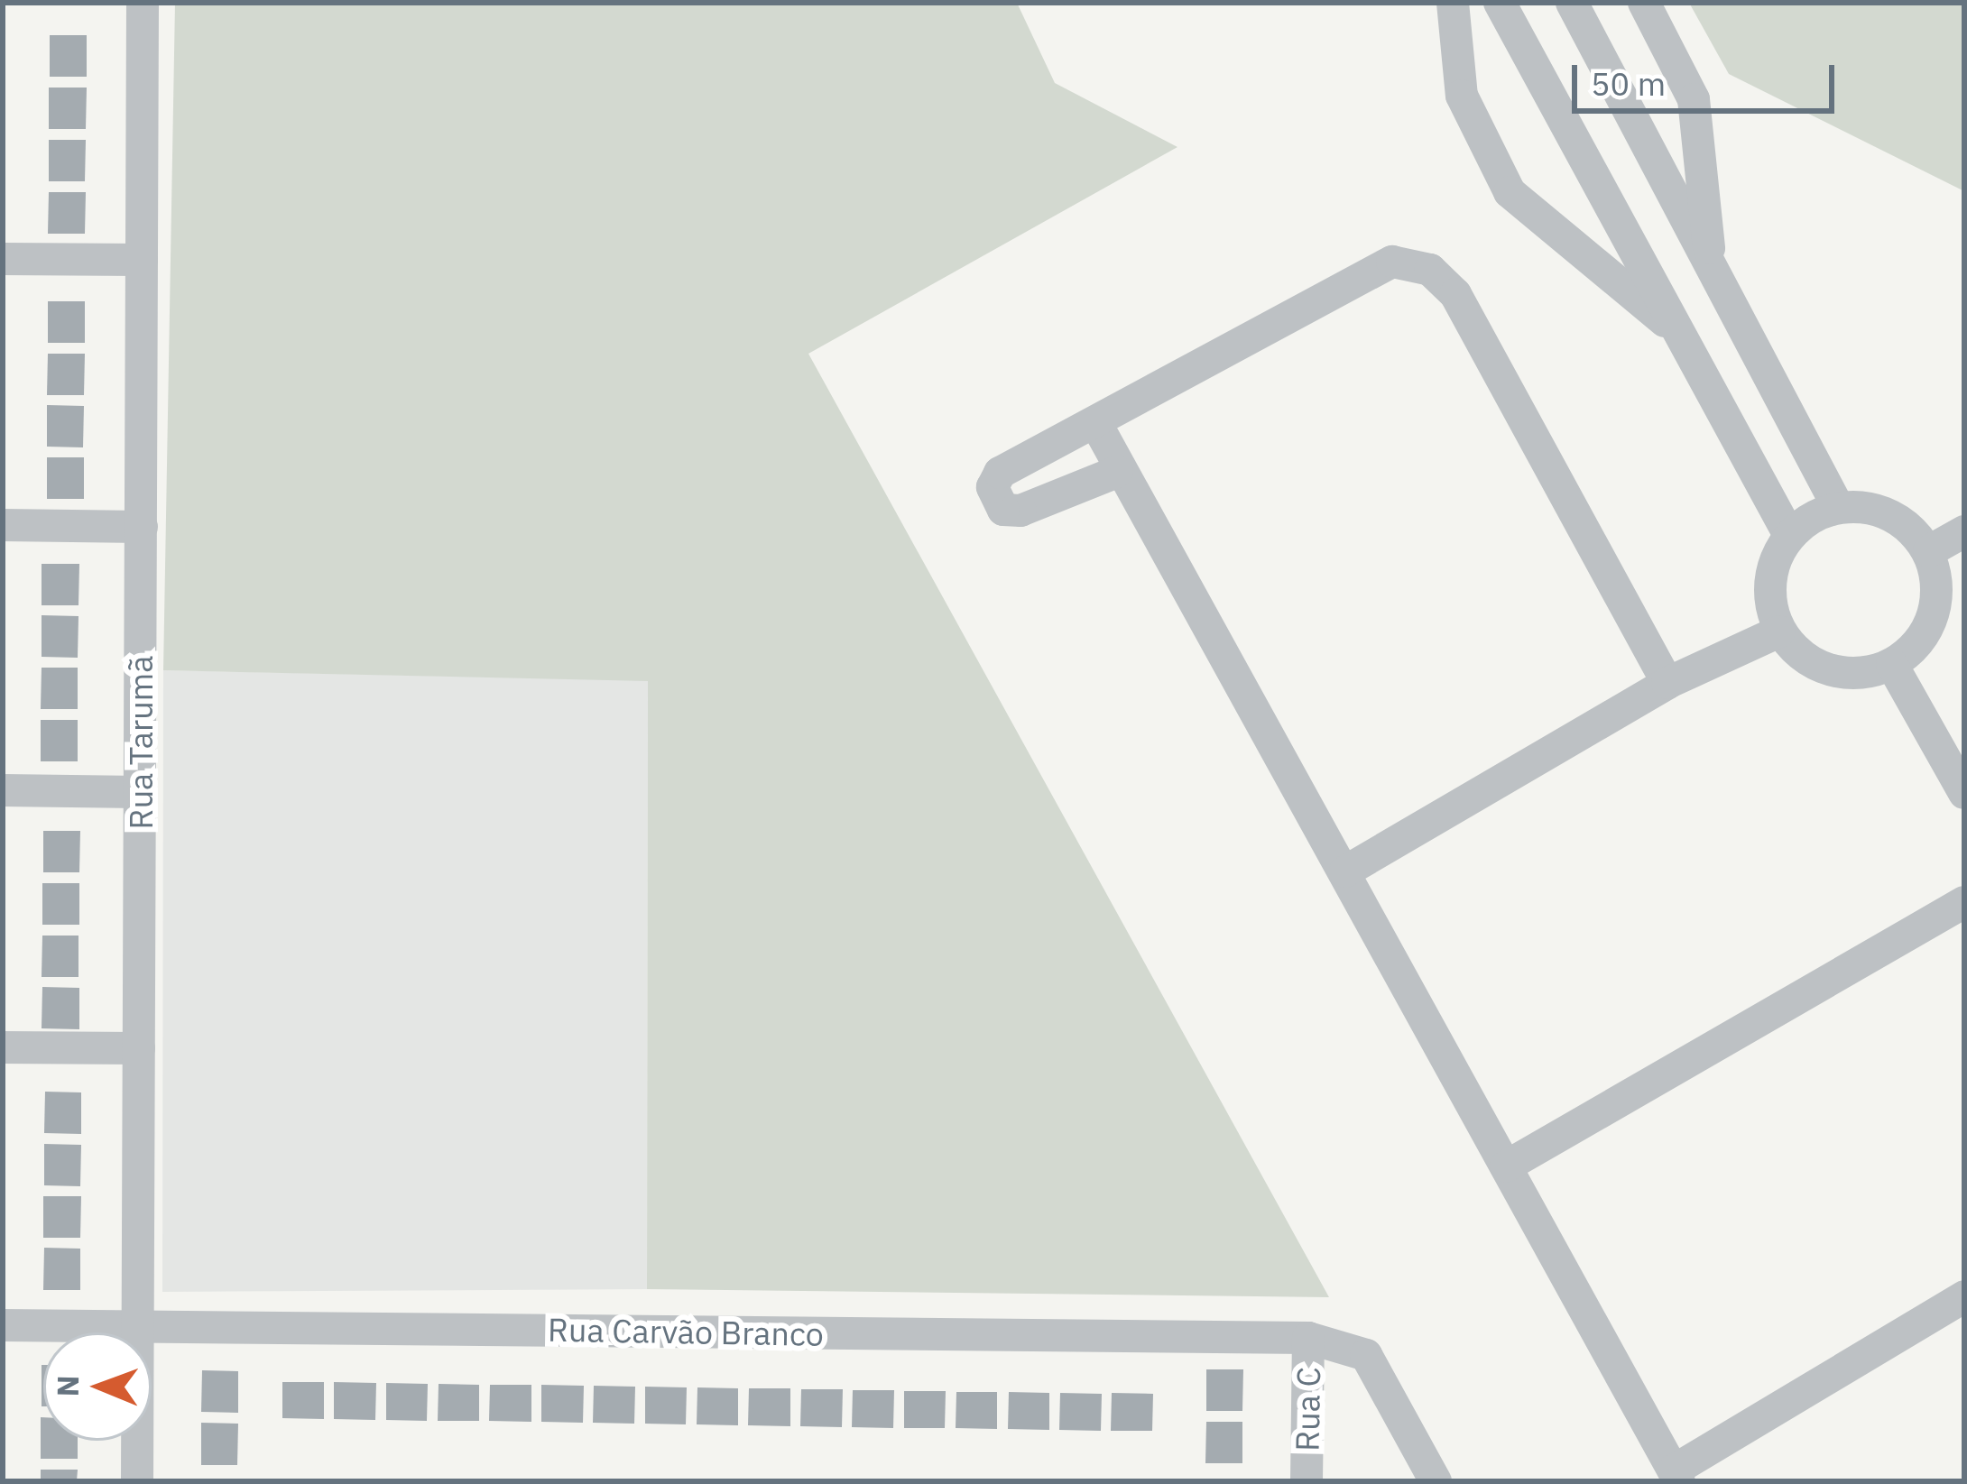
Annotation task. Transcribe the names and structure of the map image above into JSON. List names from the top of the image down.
{
  "streets": {
    "street": ["Rua Tarumã", "Rua Carvão Branco", "Rua C"]
  },
  "crossings": [
    ["Rua Tarumã", "Rua Carvão Branco"],
    ["Rua Carvão Branco", "Rua C"]
  ],
  "scale_bar": "50 m",
  "north": "left"
}
